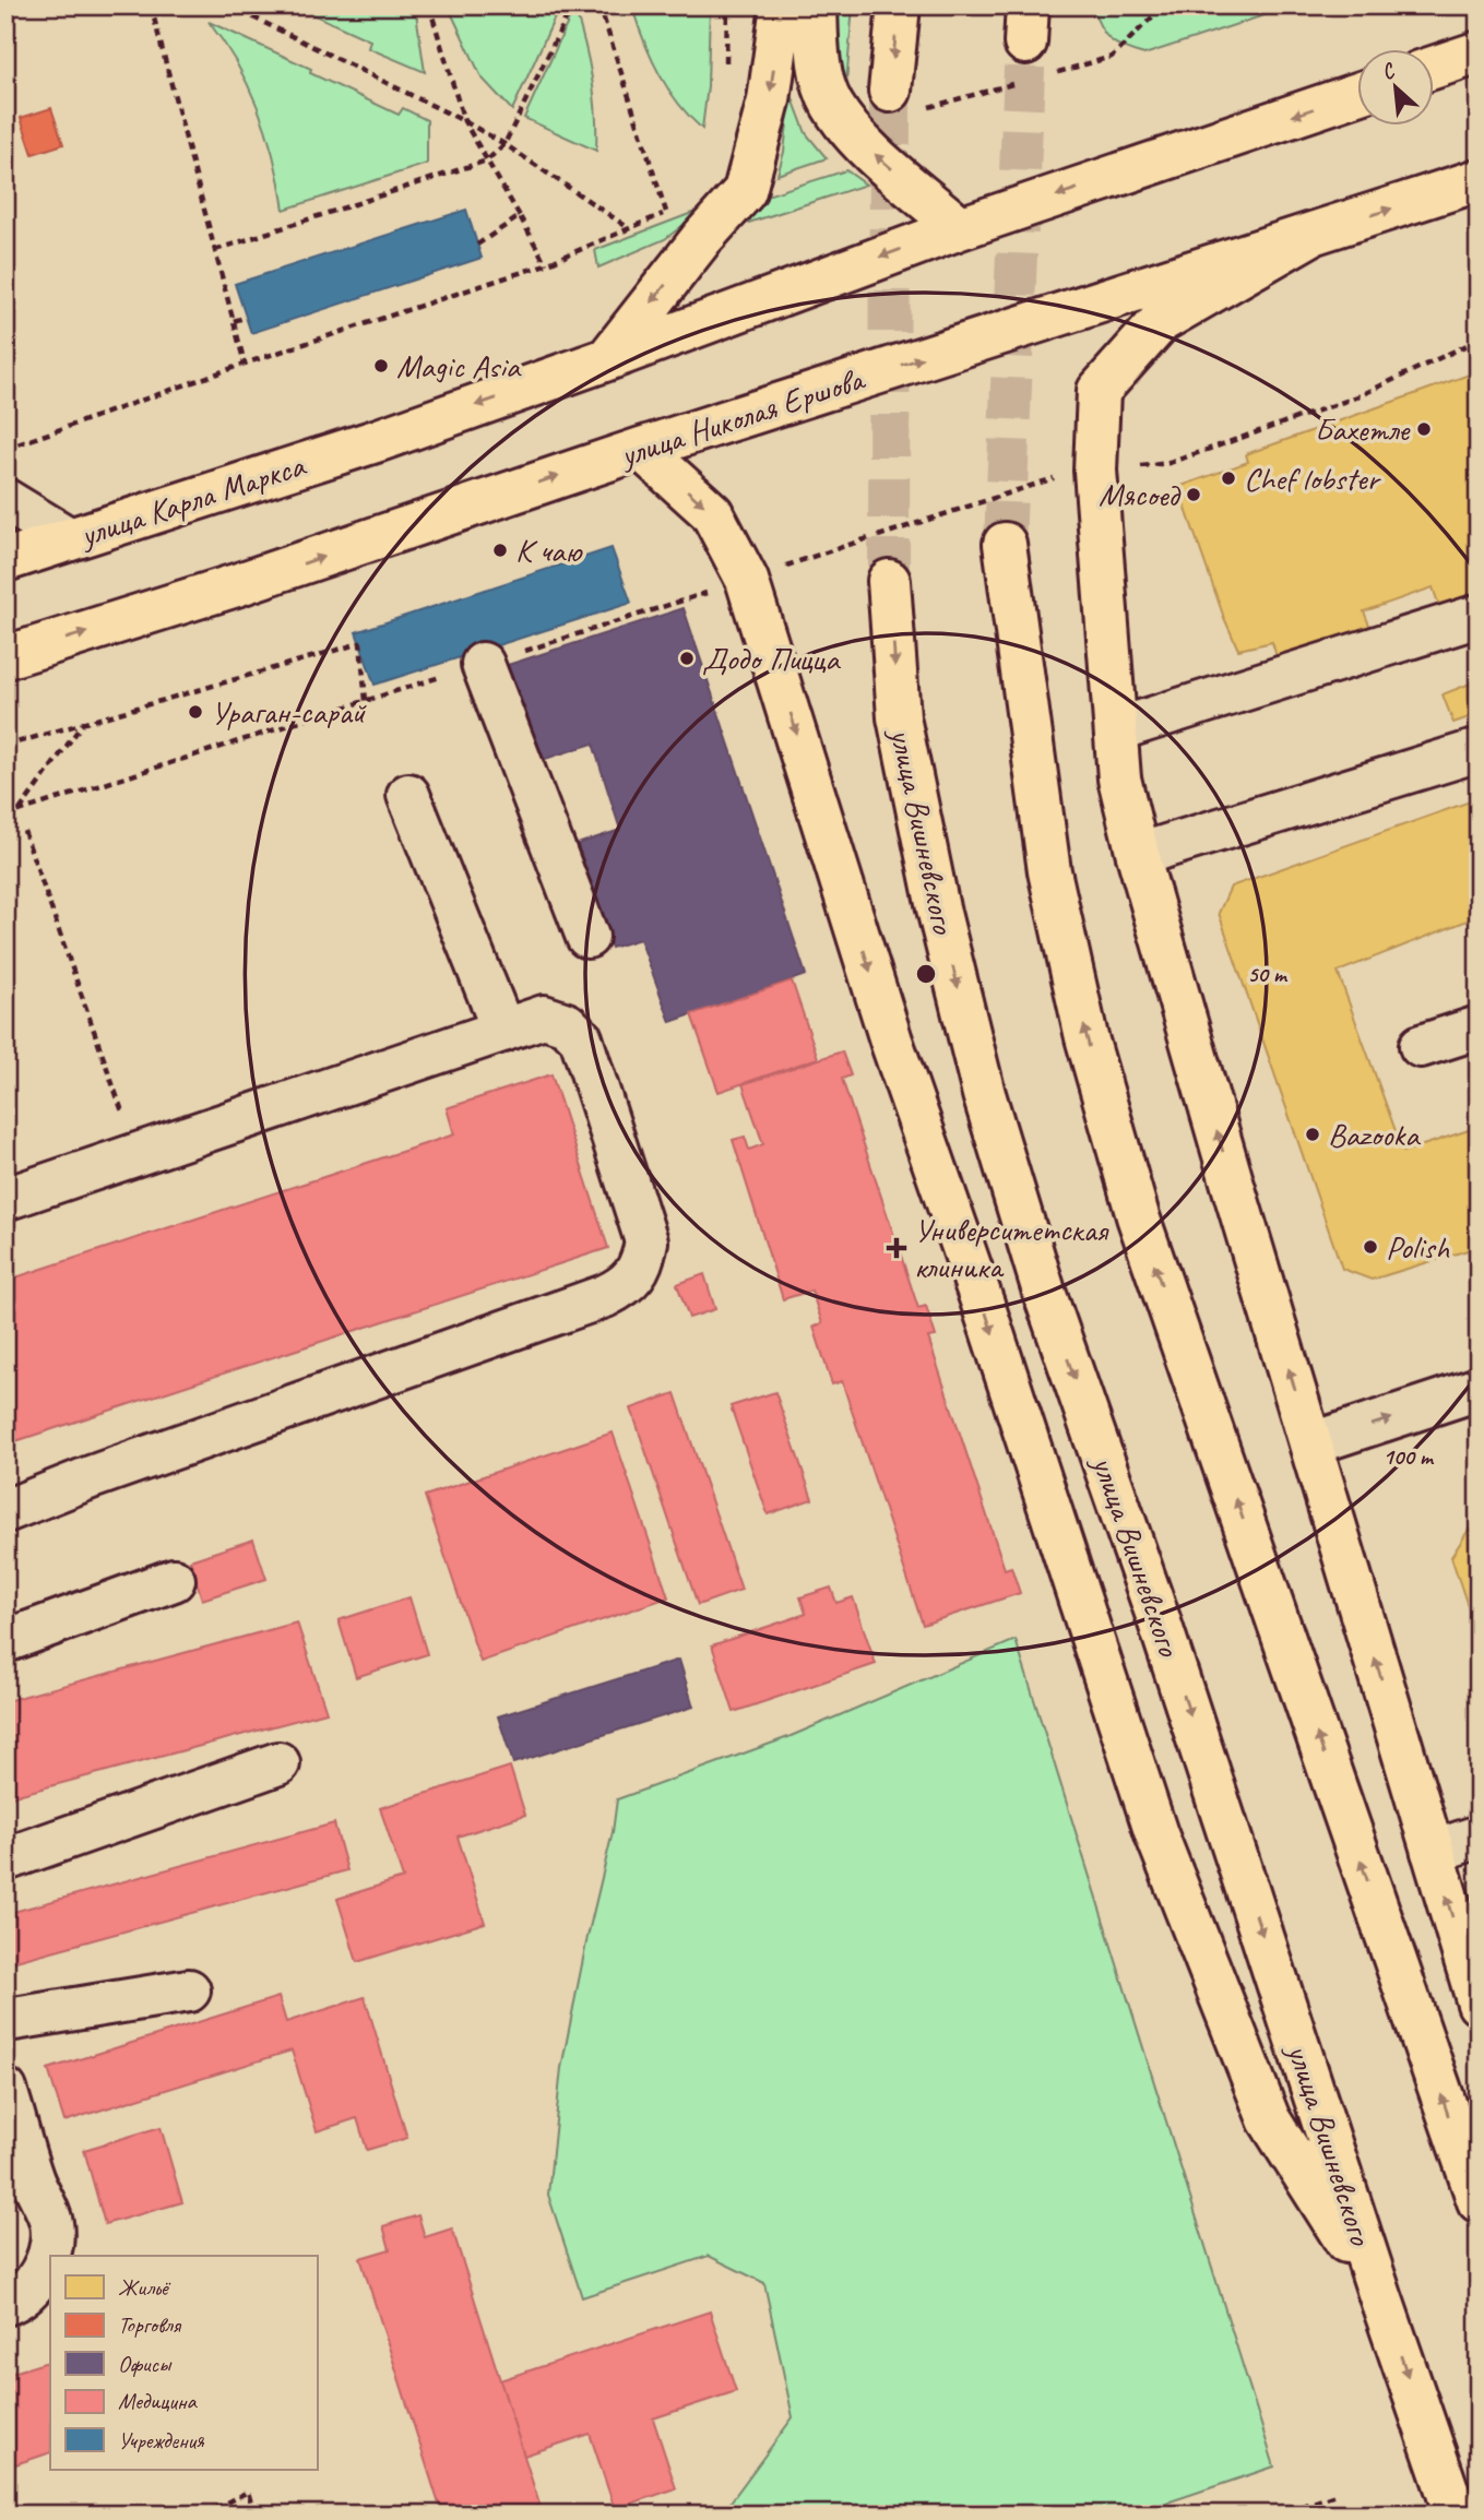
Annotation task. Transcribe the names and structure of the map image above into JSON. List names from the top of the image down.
{
  "streets": {
    "main road": ["улица Николая Ершова", "улица Карла Маркса", "улица Вишневского"]
  },
  "one_way": ["улица Карла Маркса"],
  "places": {
    "other": [
      "Magic Asia",
      "Бахетле",
      "Chef lobster",
      "Мясоед",
      "К чаю",
      "Додо Пицца",
      "Ураган-сарай",
      "Bazooka",
      "Polish"
    ],
    "health": ["Университетская клиника"]
  },
  "legend": [
    "Жильё",
    "Торговля",
    "Офисы",
    "Медицина",
    "Учреждения"
  ],
  "north": "top left",
  "rings": ["50 m", "100 m"]
}
